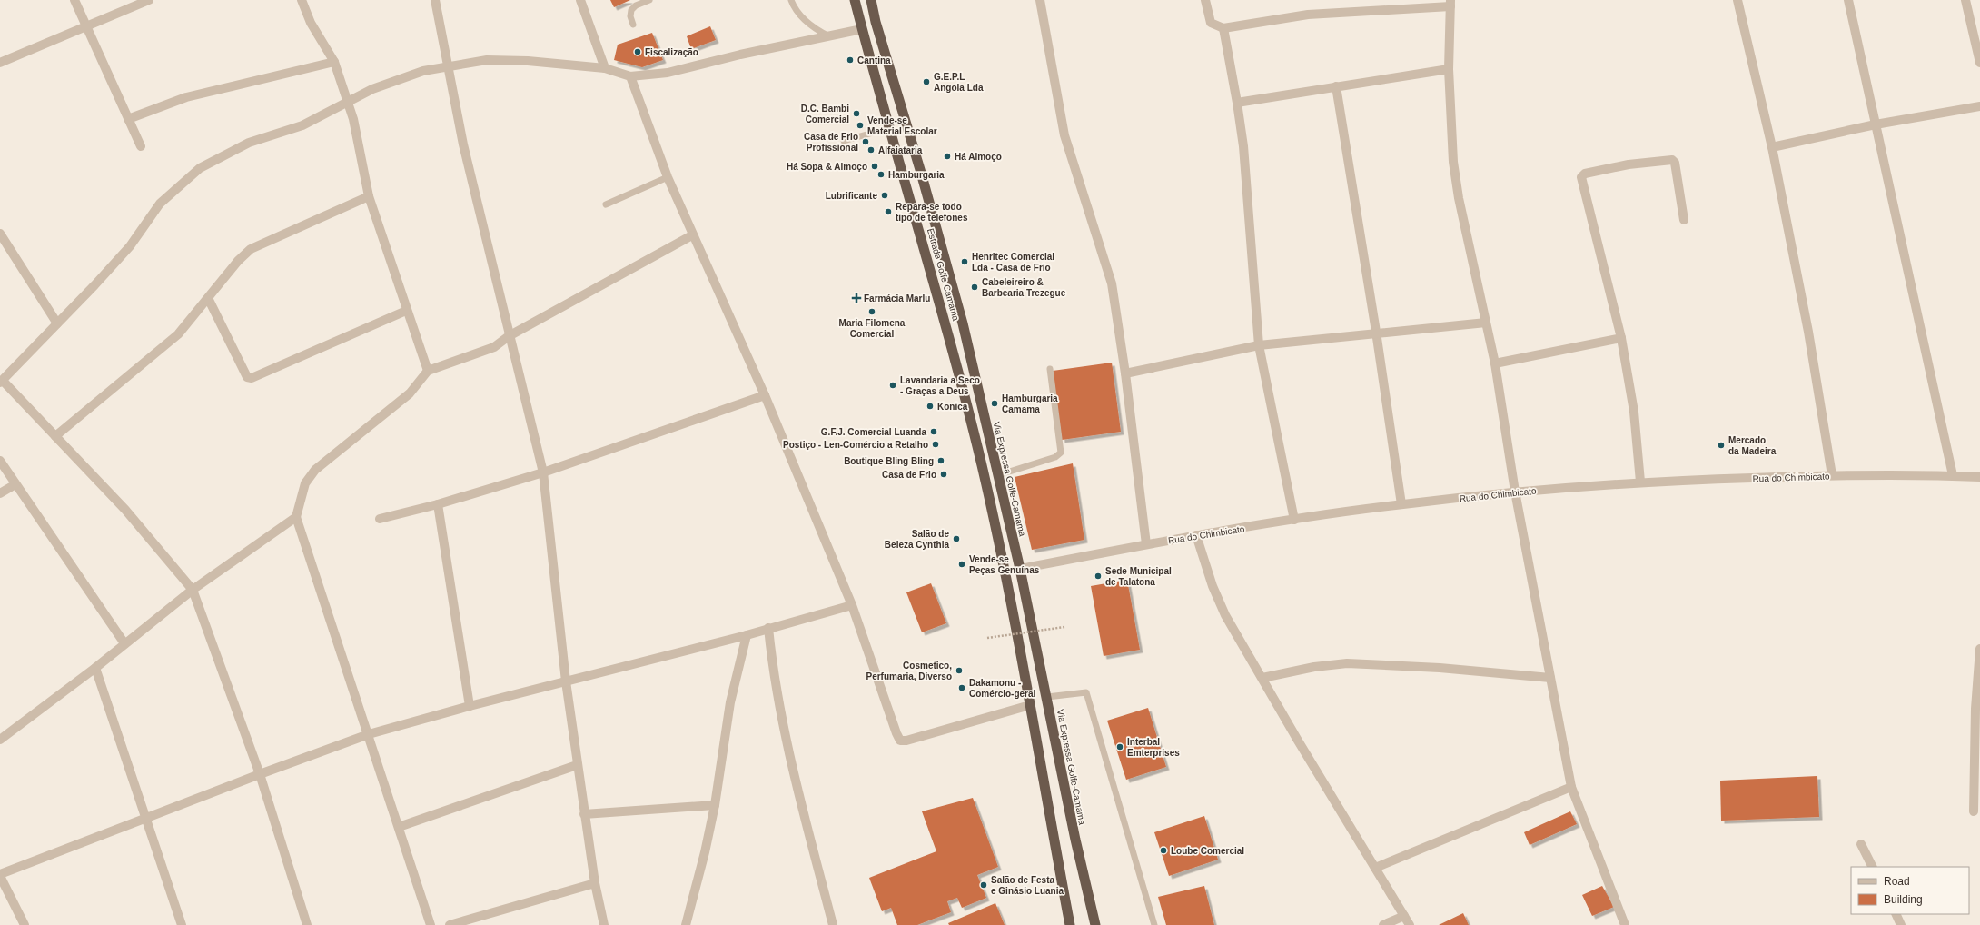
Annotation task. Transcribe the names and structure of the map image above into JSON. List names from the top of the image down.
{
  "streets": {
    "highway": ["Estrada Golfe-Camama", "Via Expressa Golfe-Camama"],
    "street": ["Rua do Chimbicato"]
  },
  "crossings": [
    ["Rua do Chimbicato", "Via Expressa Golfe-Camama"]
  ],
  "places": {
    "other": [
      "Fiscalização",
      "Cantina",
      "G.E.P.L Angola Lda",
      "D.C. Bambi Comercial",
      "Vende-se Material Escolar",
      "Casa de Frio Profissional",
      "Alfaiataria",
      "Há Almoço",
      "Há Sopa & Almoço",
      "Hamburgaria",
      "Lubrificante",
      "Repara-se todo tipo de telefones",
      "Henritec Comercial Lda - Casa de Frio",
      "Cabeleireiro & Barbearia Trezegue",
      "Maria Filomena Comercial",
      "Lavandaria a Seco - Graças a Deus",
      "Hamburgaria Camama",
      "Konica",
      "G.F.J. Comercial Luanda",
      "Postiço - Len-Comércio a Retalho",
      "Mercado da Madeira",
      "Boutique Bling Bling",
      "Casa de Frio",
      "Salão de Beleza Cynthia",
      "Vende-se Peças Genuínas",
      "Sede Municipal de Talatona",
      "Cosmetico, Perfumaria, Diverso",
      "Dakamonu - Comércio-geral",
      "Interbal Emterprises",
      "Loube Comercial",
      "Salão de Festa e Ginásio Luania"
    ],
    "health": ["Farmácia Marlu"]
  },
  "legend": ["Road", "Building"]
}
